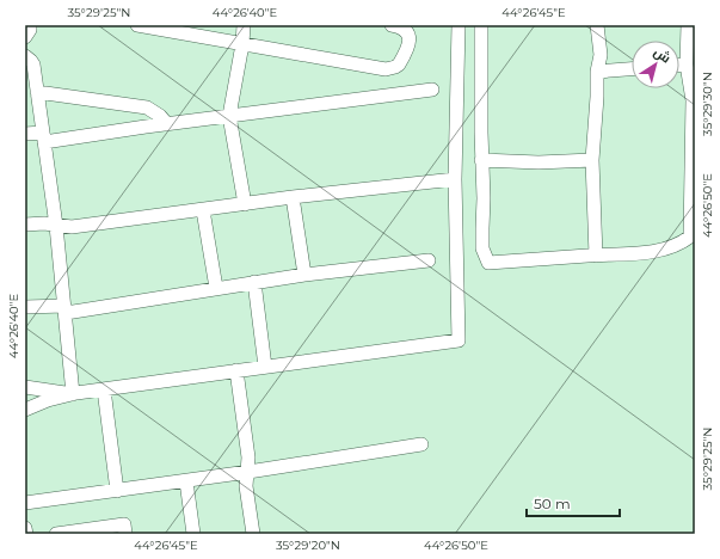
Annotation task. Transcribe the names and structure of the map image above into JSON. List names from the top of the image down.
{
  "scale_bar": "50 m",
  "north": "top right",
  "coordinates": [
    "35°29'25\"N",
    "44°26'40\"E",
    "44°26'45\"E",
    "35°29'30\"N",
    "44°26'50\"E",
    "35°29'20\"N"
  ]
}
